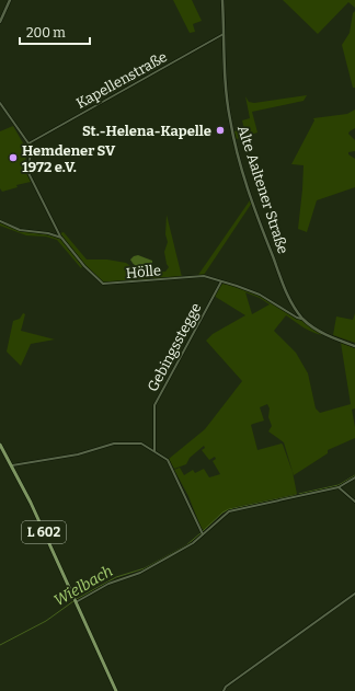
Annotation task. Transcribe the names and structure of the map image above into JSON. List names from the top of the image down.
{
  "streets": {
    "main road": ["L 602"],
    "street": [
      "Kapellenstraße",
      "Alte Aaltener Straße",
      "Hölle",
      "Gebingsstegge"
    ]
  },
  "crossings": [
    ["Kapellenstraße", "Alte Aaltener Straße"],
    ["Alte Aaltener Straße", "Hölle"],
    ["Hölle", "Gebingsstegge"]
  ],
  "water": ["Wielbach"],
  "places": ["St.-Helena-Kapelle", "Hemdener SV 1972 e.V."],
  "scale_bar": "200 m"
}
